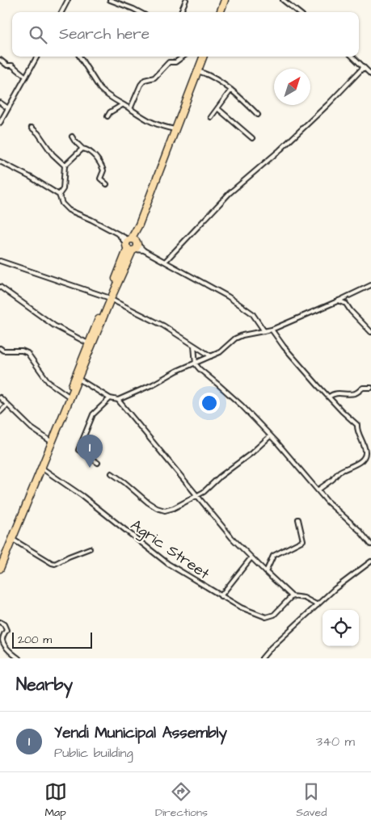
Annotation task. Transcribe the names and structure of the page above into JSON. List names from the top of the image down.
{
  "streets": {
    "street": ["Agric Street"]
  },
  "scale_bar": "200 m",
  "north": "top right",
  "page": {
    "search": "Search here",
    "pins": "1",
    "scale": "200 m",
    "heading": "Nearby",
    "list": [
      {
        "mark": "1",
        "name": "Yendi Municipal Assembly",
        "note": "Public building",
        "value": "340 m"
      }
    ],
    "nav": ["Map", "Directions", "Saved"]
  }
}
